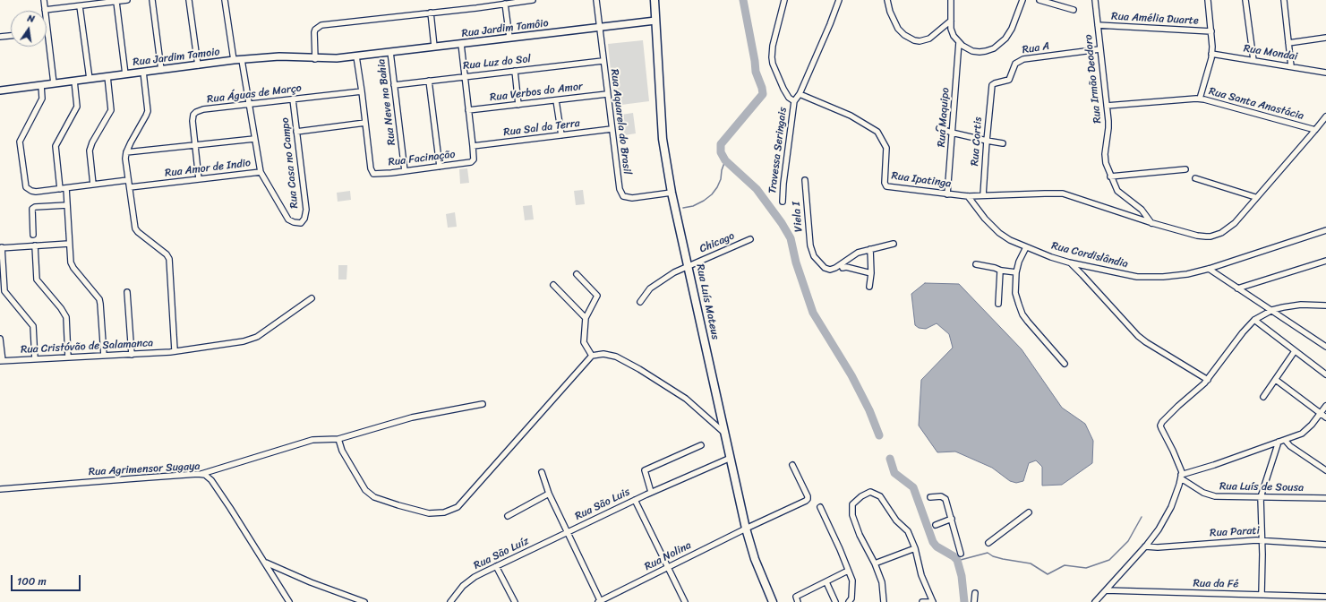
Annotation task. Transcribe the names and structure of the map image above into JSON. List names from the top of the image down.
{
  "streets": {
    "main road": ["Rua Luís Mateus"],
    "street": [
      "Rua Amélia Duarte",
      "Rua Jardim Tamôio",
      "Rua A",
      "Rua Mondai",
      "Rua Jardim Tamoio",
      "Rua Luz do Sol",
      "Rua Irmão Deodoro",
      "Rua Verbos do Amor",
      "Rua Águas de Março",
      "Rua Neve na Bahia",
      "Rua Santa Anastácia",
      "Rua Maquipo",
      "Rua Aquarela do Brasil",
      "Rua Sal da Terra",
      "Rua Cortis",
      "Travessa Seringais",
      "Rua Facinação",
      "Rua Casa no Campo",
      "Rua Amor de Indio",
      "Rua Ipatinga",
      "Viela I",
      "Chicago",
      "Rua Cordislândia",
      "Rua Cristóvão de Salamanca",
      "Rua Agrimensor Sugaya",
      "Rua Luís de Sousa",
      "Rua São Luis",
      "Rua Parati",
      "Rua São Luíz",
      "Rua Nolina",
      "Rua da Fé"
    ]
  },
  "crossings": [
    ["Rua Amélia Duarte", "Rua Irmão Deodoro"],
    ["Rua Jardim Tamôio", "Rua Jardim Tamoio"],
    ["Rua Jardim Tamôio", "Rua Neve na Bahia"],
    ["Rua Jardim Tamôio", "Rua Aquarela do Brasil"],
    ["Rua Jardim Tamôio", "Rua Facinação"],
    ["Rua Jardim Tamôio", "Rua Luís Mateus"],
    ["Rua A", "Rua Irmão Deodoro"],
    ["Rua A", "Rua Cortis"],
    ["Rua Jardim Tamoio", "Rua Facinação"],
    ["Rua Jardim Tamoio", "Rua Amor de Indio"],
    ["Rua Luz do Sol", "Rua Neve na Bahia"],
    ["Rua Luz do Sol", "Rua Aquarela do Brasil"],
    ["Rua Luz do Sol", "Rua Facinação"],
    ["Rua Irmão Deodoro", "Rua Santa Anastácia"],
    ["Rua Irmão Deodoro", "Rua Ipatinga"],
    ["Rua Verbos do Amor", "Rua Aquarela do Brasil"],
    ["Rua Verbos do Amor", "Rua Facinação"],
    ["Rua Águas de Março", "Rua Facinação"],
    ["Rua Águas de Março", "Rua Casa no Campo"],
    ["Rua Águas de Março", "Rua Amor de Indio"],
    ["Rua Neve na Bahia", "Rua Facinação"],
    ["Rua Santa Anastácia", "Rua Ipatinga"],
    ["Rua Maquipo", "Rua Ipatinga"],
    ["Rua Aquarela do Brasil", "Rua Sal da Terra"],
    ["Rua Aquarela do Brasil", "Rua Luís Mateus"],
    ["Rua Sal da Terra", "Rua Facinação"],
    ["Rua Cortis", "Rua Ipatinga"],
    ["Rua Casa no Campo", "Rua Amor de Indio"],
    ["Rua Ipatinga", "Rua Cordislândia"],
    ["Chicago", "Rua Luís Mateus"],
    ["Rua Luís Mateus", "Rua São Luis"],
    ["Rua Luís Mateus", "Rua Nolina"],
    ["Rua São Luis", "Rua São Luíz"]
  ],
  "scale_bar": "100 m",
  "north": "top"
}
